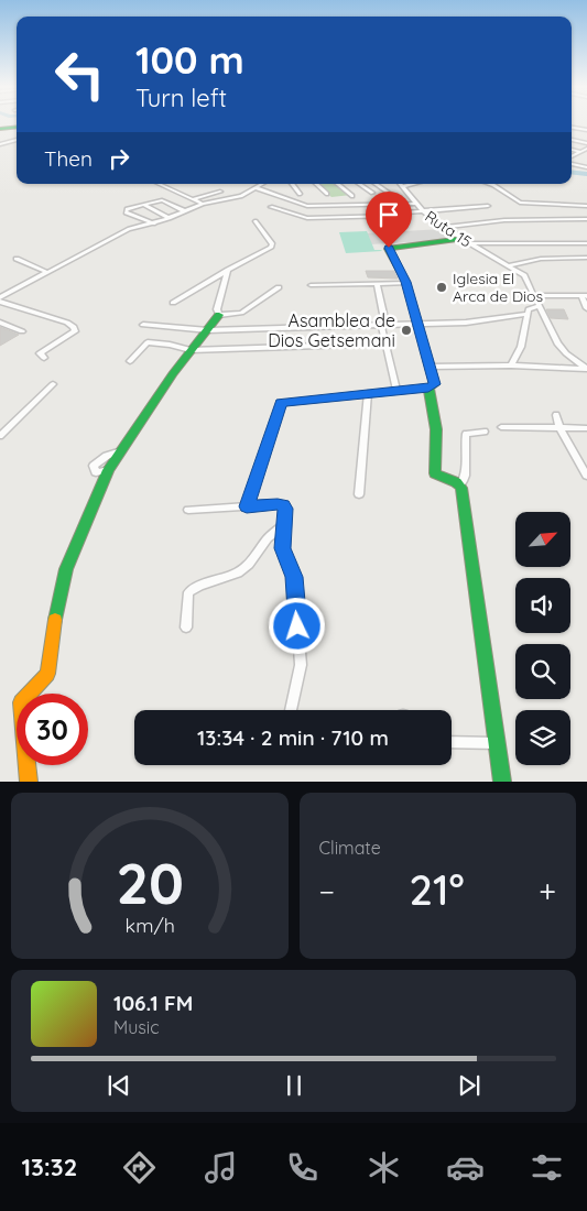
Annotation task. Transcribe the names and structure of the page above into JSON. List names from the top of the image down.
{
  "streets": {
    "street": ["Ruta 15"]
  },
  "places": ["Iglesia El Arca de Dios", "Asamblea de Dios Getsemani"],
  "north": "top right",
  "page": {
    "turn": ["100 m", "Turn left"],
    "then": "Then",
    "limit": "30",
    "trip": "13:34 · 2 min · 710 m",
    "tile": "Climate",
    "heat": ["−", "21°", "+"],
    "song": ["106.1 FM", "Music"],
    "tabs": "13:32",
    "gauge": ["20", "km/h"]
  }
}
